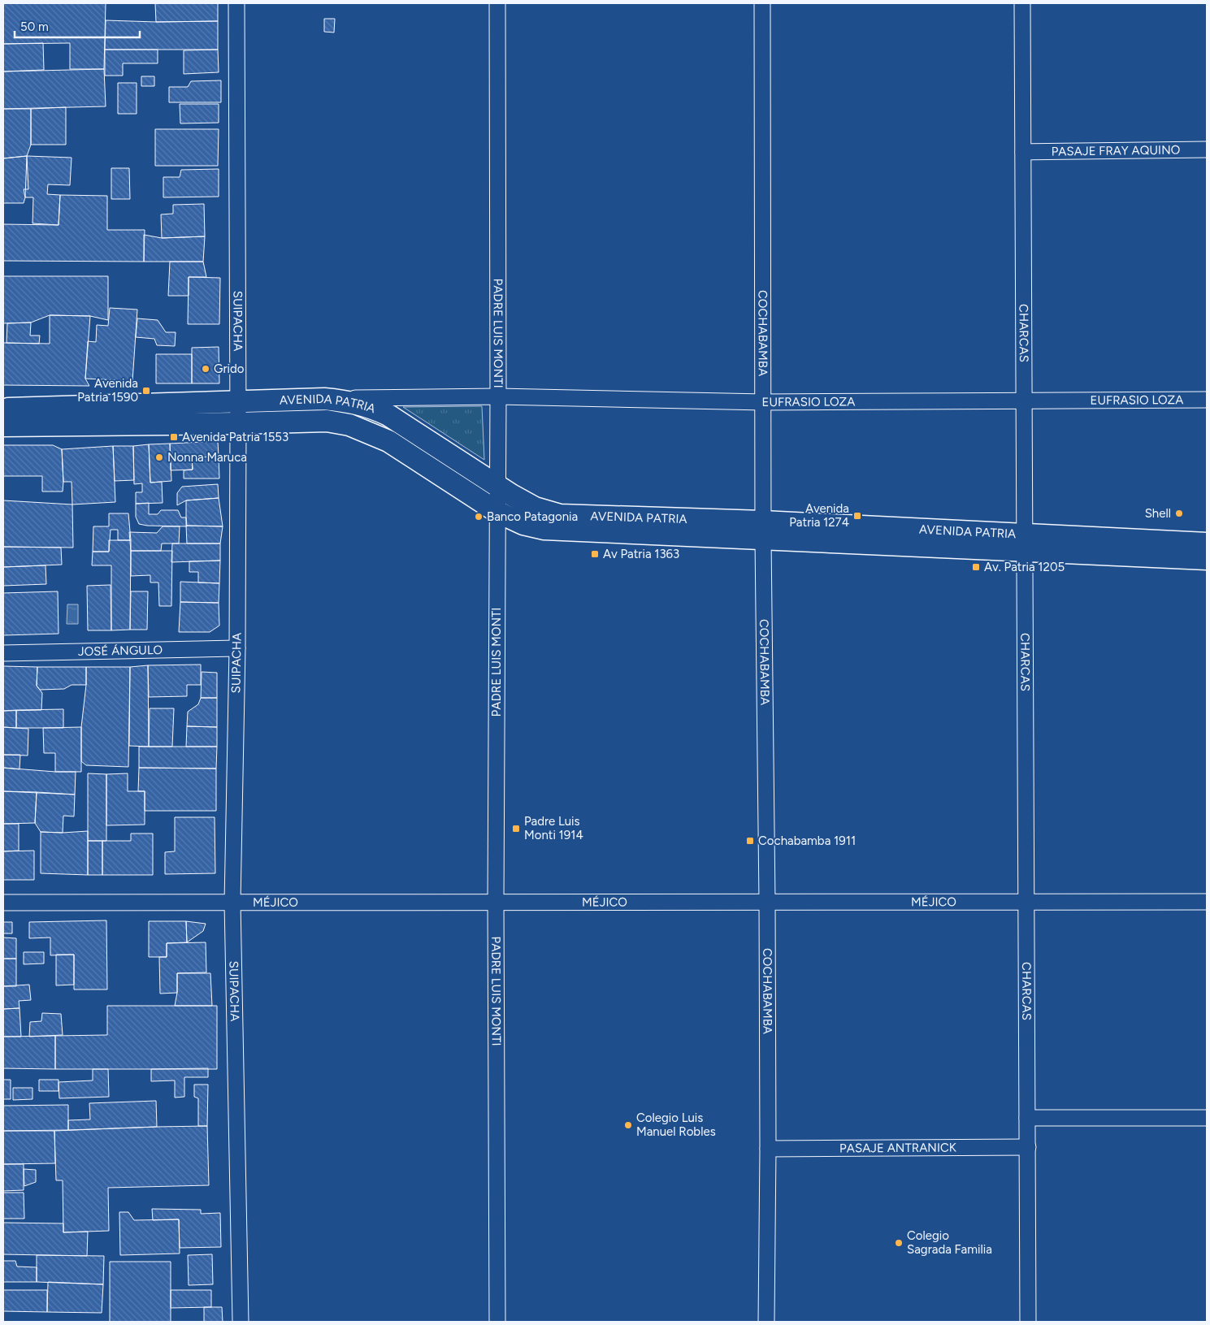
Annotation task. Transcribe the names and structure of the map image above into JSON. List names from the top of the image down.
{
  "streets": {
    "main road": ["AVENIDA PATRIA"],
    "street": [
      "PASAJE FRAY AQUINO",
      "SUIPACHA",
      "PADRE LUIS MONTI",
      "COCHABAMBA",
      "CHARCAS",
      "EUFRASIO LOZA",
      "JOSÉ ÁNGULO",
      "MÉJICO",
      "PASAJE ANTRANICK"
    ]
  },
  "crossings": [
    ["PASAJE FRAY AQUINO", "CHARCAS"],
    ["SUIPACHA", "AVENIDA PATRIA"],
    ["SUIPACHA", "JOSÉ ÁNGULO"],
    ["SUIPACHA", "MÉJICO"],
    ["PADRE LUIS MONTI", "EUFRASIO LOZA"],
    ["PADRE LUIS MONTI", "AVENIDA PATRIA"],
    ["PADRE LUIS MONTI", "MÉJICO"],
    ["COCHABAMBA", "EUFRASIO LOZA"],
    ["COCHABAMBA", "AVENIDA PATRIA"],
    ["COCHABAMBA", "MÉJICO"],
    ["COCHABAMBA", "PASAJE ANTRANICK"],
    ["CHARCAS", "EUFRASIO LOZA"],
    ["CHARCAS", "AVENIDA PATRIA"],
    ["CHARCAS", "MÉJICO"],
    ["CHARCAS", "PASAJE ANTRANICK"],
    ["EUFRASIO LOZA", "AVENIDA PATRIA"]
  ],
  "places": {
    "other": [
      "Grido",
      "Nonna Maruca",
      "Shell",
      "Banco Patagonia",
      "Colegio Luis Manuel Robles",
      "Colegio Sagrada Familia"
    ],
    "transit": [
      "Avenida Patria 1590",
      "Avenida Patria 1553",
      "Avenida Patria 1274",
      "Av Patria 1363",
      "Av. Patria 1205",
      "Padre Luis Monti 1914",
      "Cochabamba 1911"
    ]
  },
  "scale_bar": "50 m"
}
